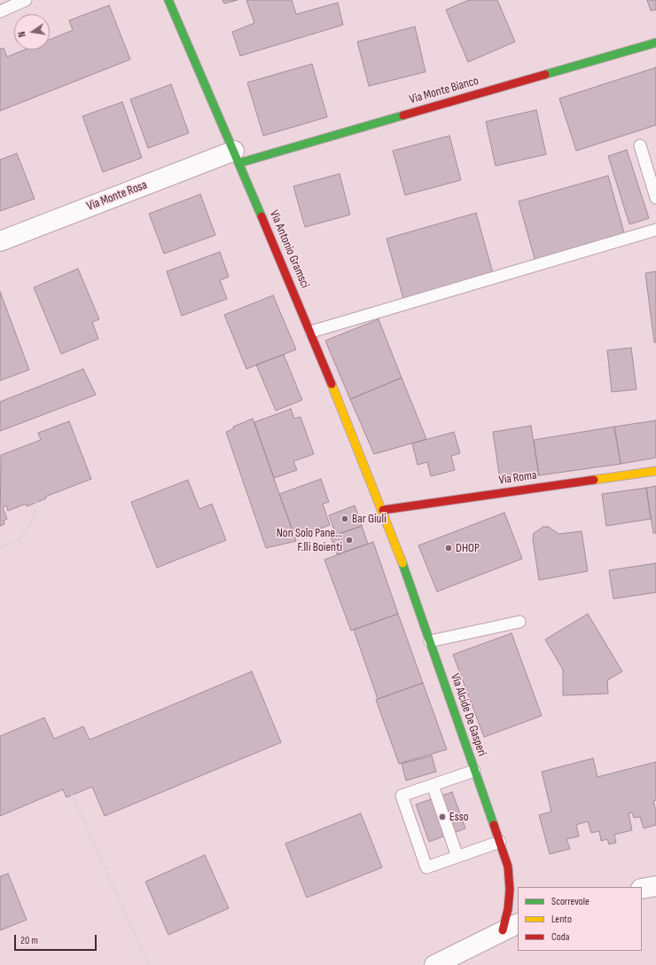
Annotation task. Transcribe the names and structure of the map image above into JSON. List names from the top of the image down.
{
  "streets": {
    "street": [
      "Via Monte Bianco",
      "Via Monte Rosa",
      "Via Antonio Gramsci",
      "Via Roma",
      "Via Alcide De Gasperi"
    ]
  },
  "crossings": [
    ["Via Monte Bianco", "Via Monte Rosa"],
    ["Via Monte Bianco", "Via Antonio Gramsci"],
    ["Via Monte Rosa", "Via Antonio Gramsci"],
    ["Via Antonio Gramsci", "Via Roma"],
    ["Via Antonio Gramsci", "Via Alcide De Gasperi"],
    ["Via Roma", "Via Alcide De Gasperi"]
  ],
  "places": [
    "Bar Giuli",
    "Non Solo Pane... F.lli Boienti",
    "DHOP",
    "Esso"
  ],
  "legend": ["Scorrevole", "Lento", "Coda"],
  "scale_bar": "20 m",
  "north": "left"
}
